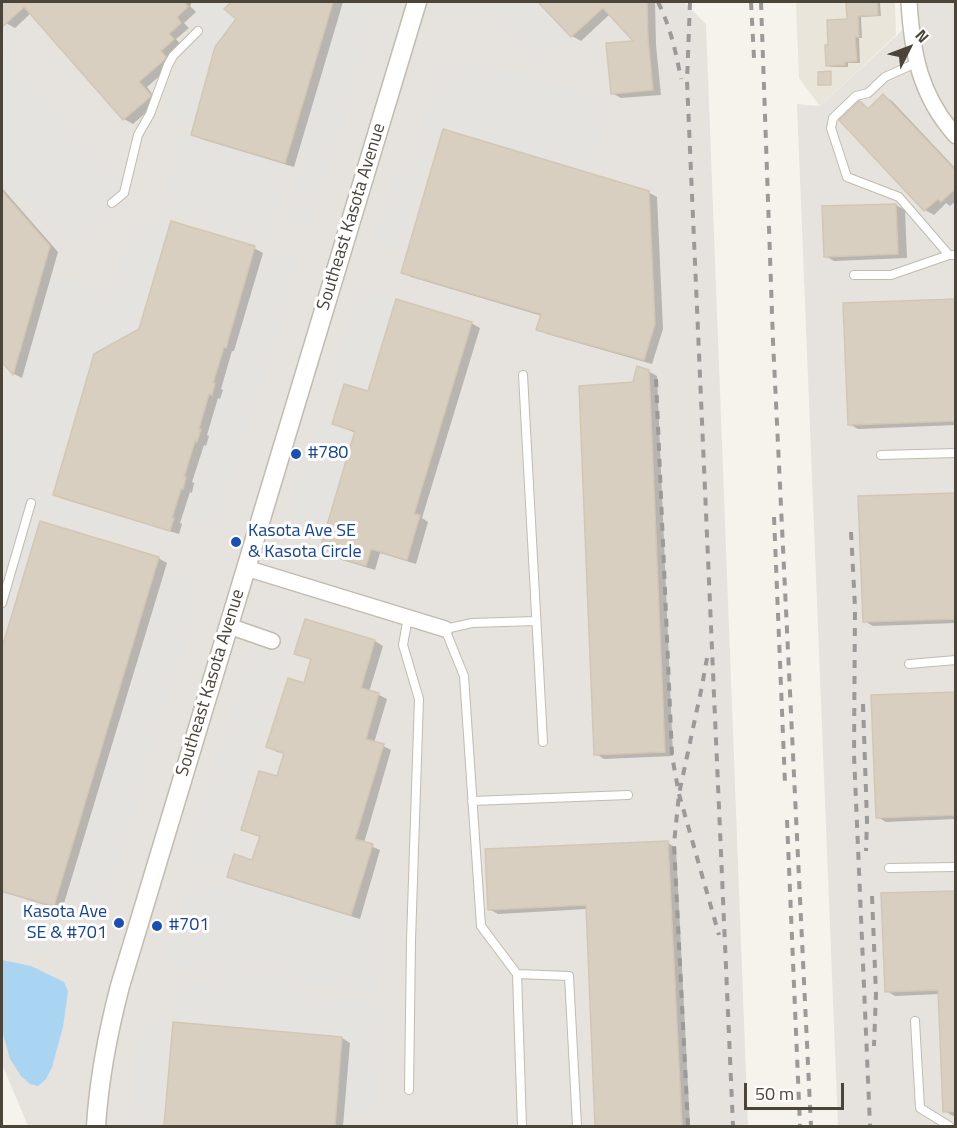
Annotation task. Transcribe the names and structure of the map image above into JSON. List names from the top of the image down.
{
  "streets": {
    "street": ["Southeast Kasota Avenue"]
  },
  "places": [
    "#780",
    "Kasota Ave SE & Kasota Circle",
    "Kasota Ave SE & #701",
    "#701"
  ],
  "scale_bar": "50 m",
  "north": "top right"
}
